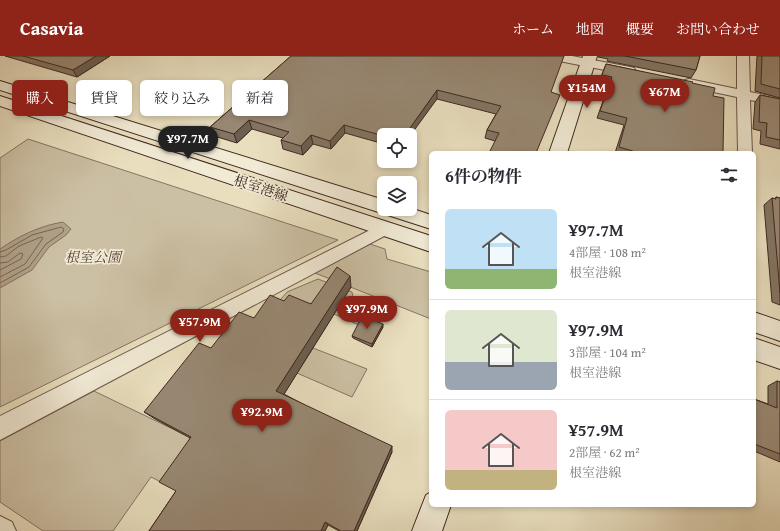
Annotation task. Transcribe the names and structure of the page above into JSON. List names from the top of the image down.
{
  "streets": {
    "main road": ["根室港線"]
  },
  "parks": ["根室公園"],
  "page": {
    "header": "Casavia",
    "nav": [
      "ホーム",
      "地図",
      "概要",
      "お問い合わせ"
    ],
    "price": [
      "¥154M",
      "¥67M",
      "¥97.7M",
      "¥97.9M",
      "¥57.9M",
      "¥92.9M"
    ],
    "chip": [
      "購入",
      "賃貸",
      "絞り込み",
      "新着"
    ],
    "heading": "6件の物件",
    "list": [
      {
        "name": "¥97.7M",
        "note": "4部屋 · 108 m² · 根室港線"
      },
      {
        "name": "¥97.9M",
        "note": "3部屋 · 104 m² · 根室港線"
      },
      {
        "name": "¥57.9M",
        "note": "2部屋 · 62 m² · 根室港線"
      }
    ]
  }
}
